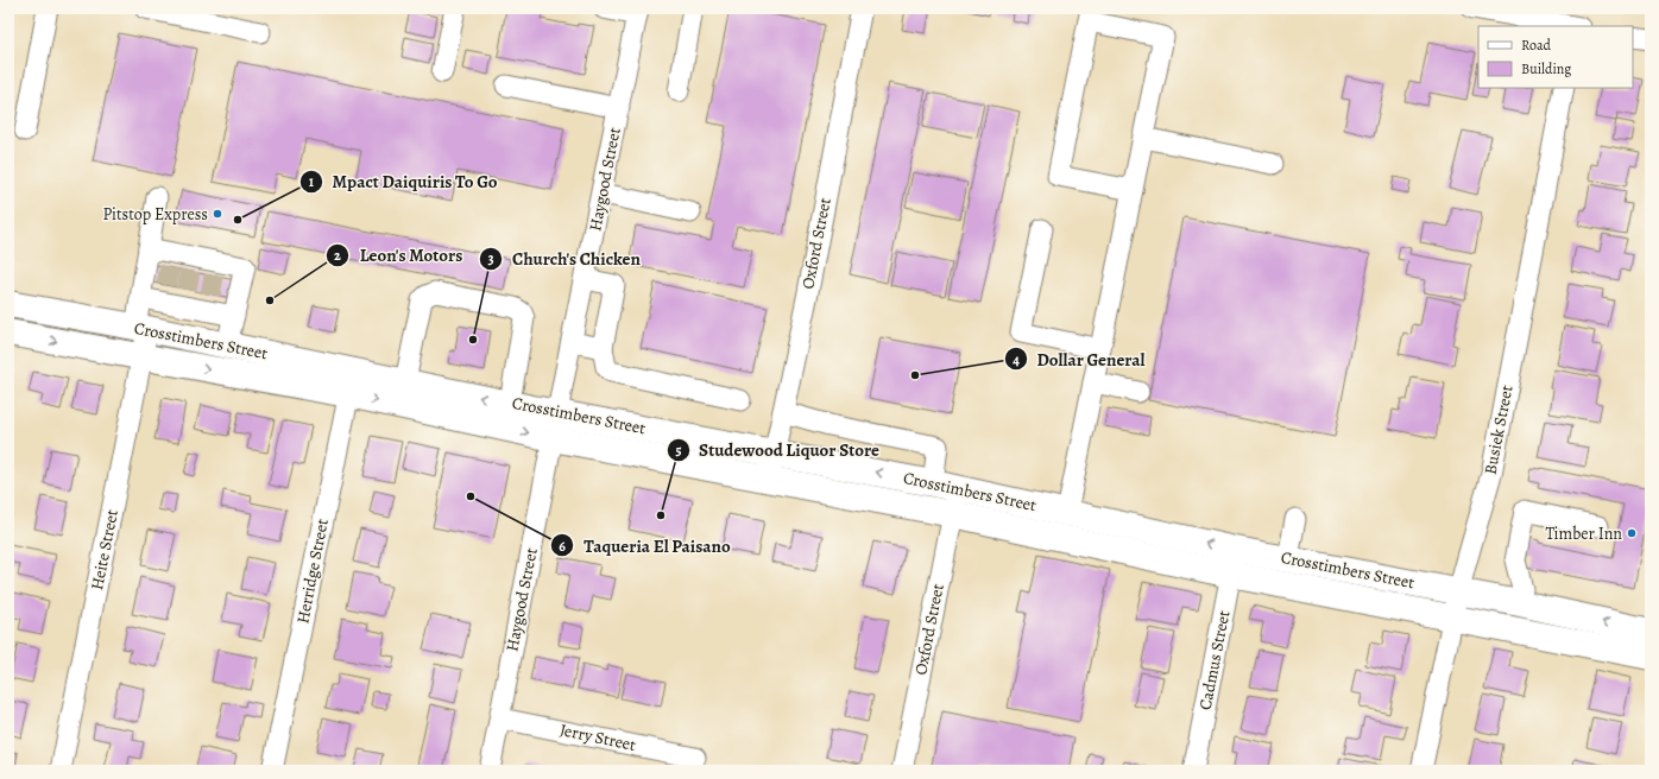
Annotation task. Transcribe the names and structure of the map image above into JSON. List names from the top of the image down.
{
  "streets": {
    "main road": ["Crosstimbers Street"],
    "street": [
      "Haygood Street",
      "Oxford Street",
      "Busiek Street",
      "Heite Street",
      "Herridge Street",
      "Cadmus Street",
      "Jerry Street"
    ]
  },
  "crossings": [
    ["Haygood Street", "Crosstimbers Street"],
    ["Haygood Street", "Jerry Street"],
    ["Oxford Street", "Crosstimbers Street"],
    ["Crosstimbers Street", "Busiek Street"],
    ["Crosstimbers Street", "Heite Street"],
    ["Crosstimbers Street", "Herridge Street"],
    ["Crosstimbers Street", "Cadmus Street"]
  ],
  "places": [
    "Pitstop Express",
    "Mpact Daiquiris To Go",
    "Leon's Motors",
    "Church's Chicken",
    "Dollar General",
    "Taqueria El Paisano",
    "Studewood Liquor Store",
    "Timber Inn"
  ],
  "legend": ["Road", "Building"]
}
